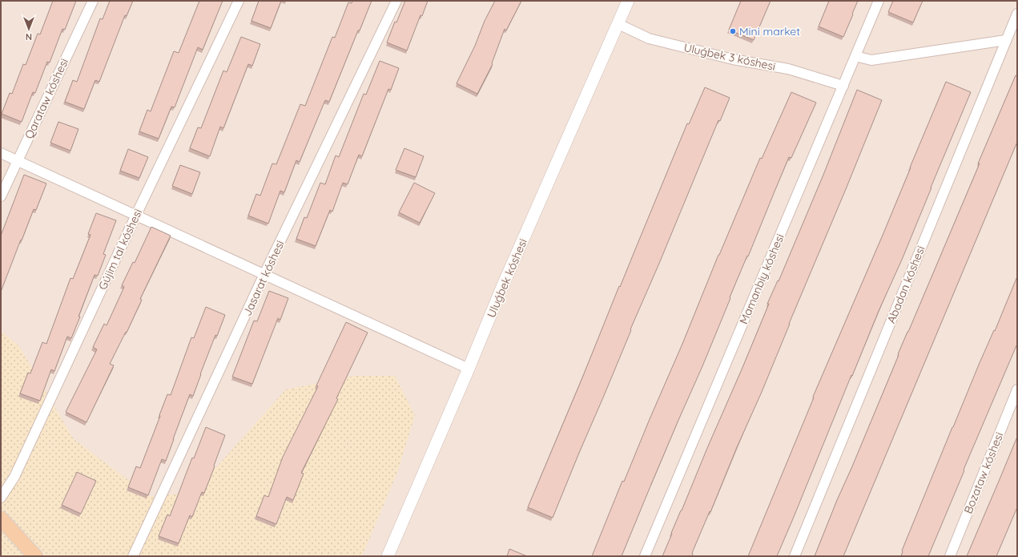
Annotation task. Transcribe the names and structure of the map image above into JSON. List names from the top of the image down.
{
  "streets": {
    "street": [
      "Uluǵbek 3 kóshesi",
      "Qarataw kóshesi",
      "Gújim tal kóshesi",
      "Jasarat kóshesi",
      "Uluǵbek kóshesi",
      "Mamanbiy kóshesi",
      "Abadan kóshesi",
      "Bozataw kóshesi"
    ]
  },
  "crossings": [
    ["Uluǵbek 3 kóshesi", "Uluǵbek kóshesi"],
    ["Uluǵbek 3 kóshesi", "Mamanbiy kóshesi"]
  ],
  "places": ["Mini market"],
  "north": "bottom"
}
